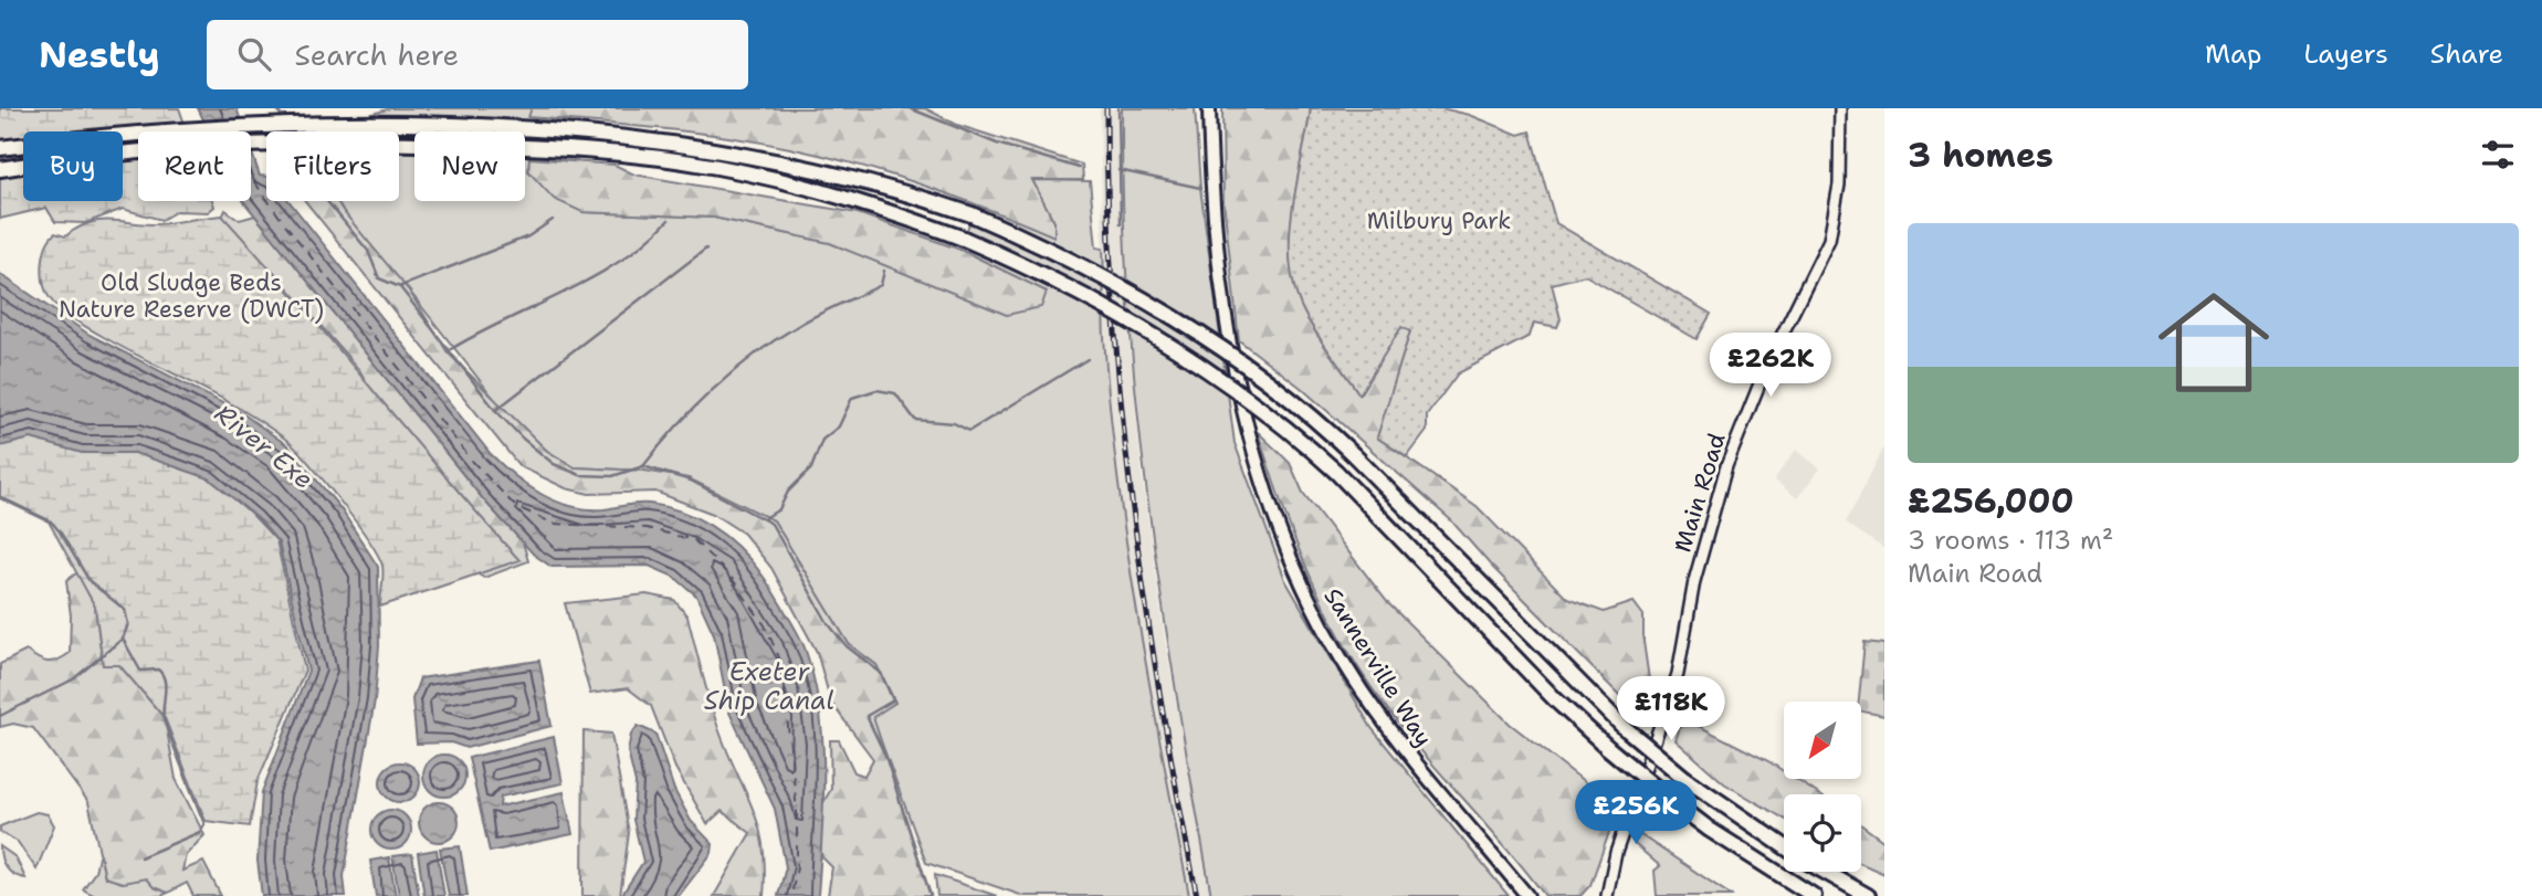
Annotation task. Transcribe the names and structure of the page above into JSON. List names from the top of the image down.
{
  "streets": {
    "main road": ["Sannerville Way"],
    "street": ["Main Road"]
  },
  "water": ["River Exe", "Exeter Ship Canal"],
  "parks": ["Milbury Park", "Old Sludge Beds Nature Reserve (DWCT)"],
  "north": "bottom left",
  "page": {
    "header": "Nestly",
    "search": "Search here",
    "nav": ["Map", "Layers", "Share"],
    "heading": "3 homes",
    "chip": [
      "Buy",
      "Rent",
      "Filters",
      "New"
    ],
    "list": [
      {
        "name": "£256,000",
        "note": "3 rooms · 113 m² · Main Road"
      }
    ],
    "price": ["£262K", "£118K", "£256K"]
  }
}
